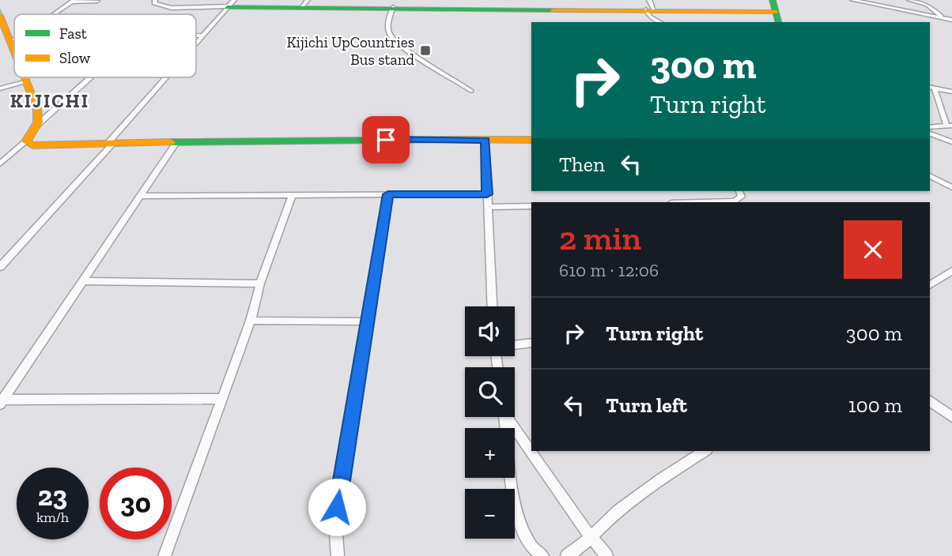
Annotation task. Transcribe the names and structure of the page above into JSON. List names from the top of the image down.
{
  "districts": ["KIJICHI"],
  "places": {
    "transit": ["Kijichi UpCountries Bus stand"]
  },
  "legend": ["Fast", "Slow"],
  "page": {
    "turn": ["300 m", "Turn right"],
    "then": "Then",
    "heading": ["2 min", "610 m · 12:06"],
    "list": [
      {
        "name": "Turn right",
        "value": "300 m"
      },
      {
        "name": "Turn left",
        "value": "100 m"
      }
    ],
    "map_buttons": ["+", "−"],
    "speed": "23 km/h",
    "limit": "30"
  }
}
